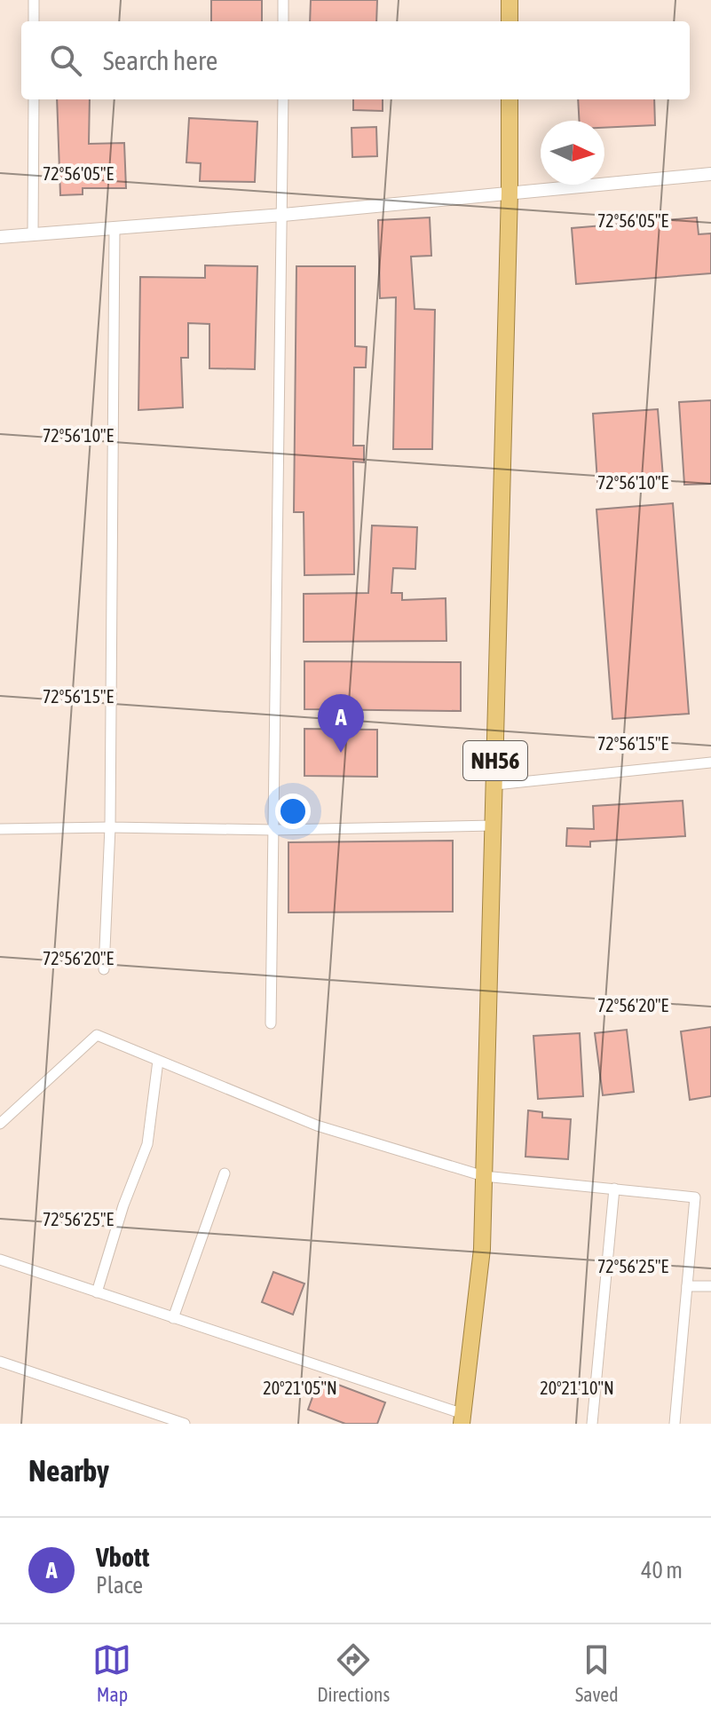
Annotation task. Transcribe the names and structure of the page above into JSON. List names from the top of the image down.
{
  "streets": {
    "highway": ["NH56"]
  },
  "north": "right",
  "page": {
    "search": "Search here",
    "pins": "A",
    "heading": "Nearby",
    "list": [
      {
        "mark": "A",
        "name": "Vbott",
        "note": "Place",
        "value": "40 m"
      }
    ],
    "nav": ["Map", "Directions", "Saved"]
  },
  "coordinates": [
    "72°56'05\"E",
    "72°56'10\"E",
    "72°56'15\"E",
    "72°56'20\"E",
    "72°56'25\"E",
    "20°21'05\"N",
    "20°21'10\"N"
  ]
}
